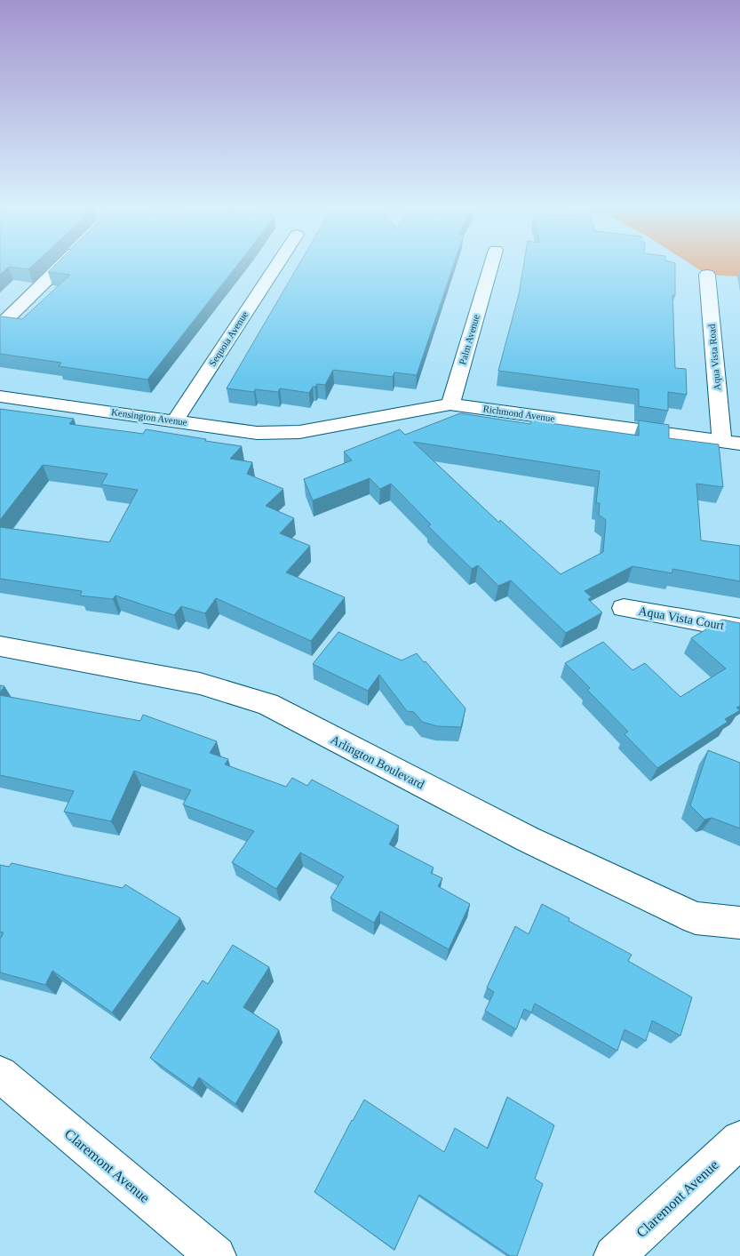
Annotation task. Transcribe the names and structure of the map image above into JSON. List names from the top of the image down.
{
  "streets": {
    "street": [
      "Sequoia Avenue",
      "Palm Avenue",
      "Aqua Vista Road",
      "Richmond Avenue",
      "Kensington Avenue",
      "Aqua Vista Court",
      "Arlington Boulevard",
      "Claremont Avenue"
    ]
  },
  "crossings": [
    ["Sequoia Avenue", "Kensington Avenue"],
    ["Palm Avenue", "Richmond Avenue"],
    ["Aqua Vista Road", "Richmond Avenue"],
    ["Richmond Avenue", "Kensington Avenue"]
  ]
}
